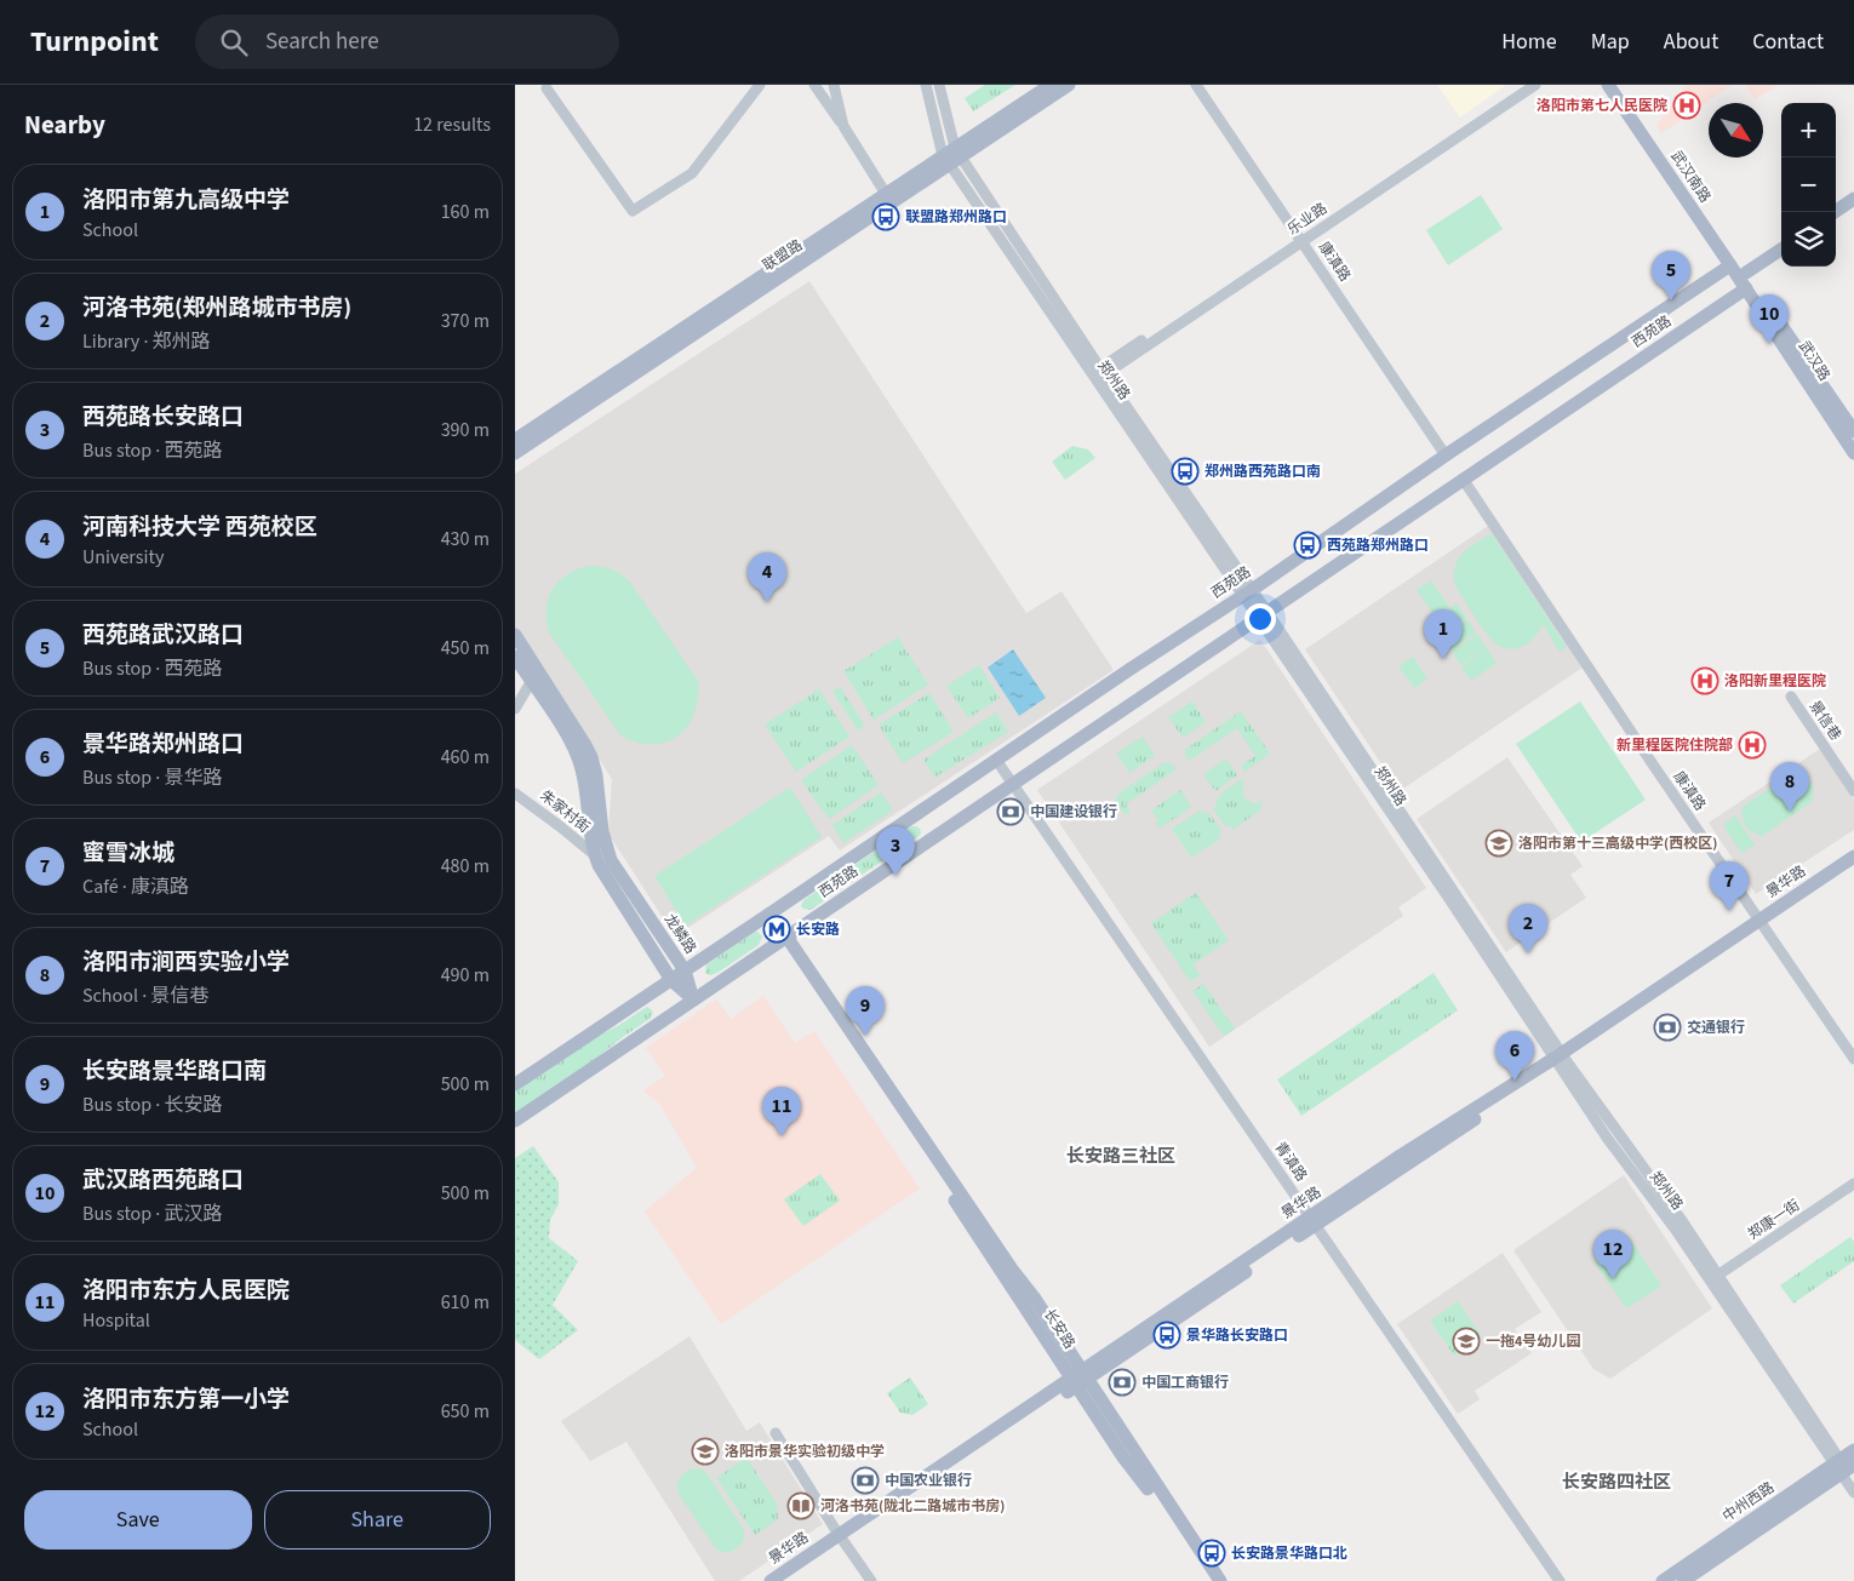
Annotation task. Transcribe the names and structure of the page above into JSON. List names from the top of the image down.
{
  "streets": {
    "main road": [
      "武汉南路",
      "联盟路",
      "西苑路",
      "武汉路",
      "景华路",
      "龙鳞路",
      "长安路",
      "中州西路"
    ],
    "street": [
      "乐业路",
      "康滇路",
      "郑州路",
      "景信巷",
      "朱家村街",
      "青滇路",
      "郑康一街"
    ]
  },
  "crossings": [
    ["武汉南路", "西苑路"],
    ["武汉南路", "武汉路"],
    ["乐业路", "康滇路"],
    ["乐业路", "郑州路"],
    ["联盟路", "郑州路"],
    ["康滇路", "西苑路"],
    ["康滇路", "景华路"],
    ["西苑路", "武汉路"],
    ["西苑路", "郑州路"],
    ["西苑路", "龙鳞路"],
    ["西苑路", "青滇路"],
    ["西苑路", "长安路"],
    ["郑州路", "景华路"],
    ["郑州路", "郑康一街"],
    ["郑州路", "中州西路"],
    ["朱家村街", "龙鳞路"],
    ["景华路", "青滇路"],
    ["景华路", "长安路"]
  ],
  "districts": ["长安路三社区", "长安路四社区"],
  "places": {
    "hospital": ["洛阳市第七人民医院", "洛阳新里程医院", "新里程医院住院部"],
    "bus stop": [
      "联盟路郑州路口",
      "郑州路西苑路口南",
      "西苑路郑州路口",
      "景华路长安路口",
      "长安路景华路口北"
    ],
    "bank": [
      "中国建设银行",
      "交通银行",
      "中国工商银行",
      "中国农业银行"
    ],
    "school or university": ["洛阳市第十三高级中学(西校区)", "一拖4号幼儿园", "洛阳市景华实验初级中学"],
    "metro station": ["长安路"],
    "library": ["河洛书苑(陇北二路城市书房)"]
  },
  "north": "bottom right",
  "page": {
    "header": "Turnpoint",
    "search": "Search here",
    "nav": [
      "Home",
      "Map",
      "About",
      "Contact"
    ],
    "heading": ["Nearby", "12 results"],
    "map_buttons": ["+", "−"],
    "list": [
      {
        "mark": "1",
        "name": "洛阳市第九高级中学",
        "note": "School",
        "value": "160 m"
      },
      {
        "mark": "2",
        "name": "河洛书苑(郑州路城市书房)",
        "note": "Library · 郑州路",
        "value": "370 m"
      },
      {
        "mark": "3",
        "name": "西苑路长安路口",
        "note": "Bus stop · 西苑路",
        "value": "390 m"
      },
      {
        "mark": "4",
        "name": "河南科技大学 西苑校区",
        "note": "University",
        "value": "430 m"
      },
      {
        "mark": "5",
        "name": "西苑路武汉路口",
        "note": "Bus stop · 西苑路",
        "value": "450 m"
      },
      {
        "mark": "6",
        "name": "景华路郑州路口",
        "note": "Bus stop · 景华路",
        "value": "460 m"
      },
      {
        "mark": "7",
        "name": "蜜雪冰城",
        "note": "Café · 康滇路",
        "value": "480 m"
      },
      {
        "mark": "8",
        "name": "洛阳市涧西实验小学",
        "note": "School · 景信巷",
        "value": "490 m"
      },
      {
        "mark": "9",
        "name": "长安路景华路口南",
        "note": "Bus stop · 长安路",
        "value": "500 m"
      },
      {
        "mark": "10",
        "name": "武汉路西苑路口",
        "note": "Bus stop · 武汉路",
        "value": "500 m"
      },
      {
        "mark": "11",
        "name": "洛阳市东方人民医院",
        "note": "Hospital",
        "value": "610 m"
      },
      {
        "mark": "12",
        "name": "洛阳市东方第一小学",
        "note": "School",
        "value": "650 m"
      }
    ],
    "pins": [
      "5",
      "10",
      "4",
      "1",
      "8",
      "3",
      "7",
      "2",
      "9",
      "6",
      "11",
      "12"
    ],
    "buttons": ["Save", "Share"]
  }
}
